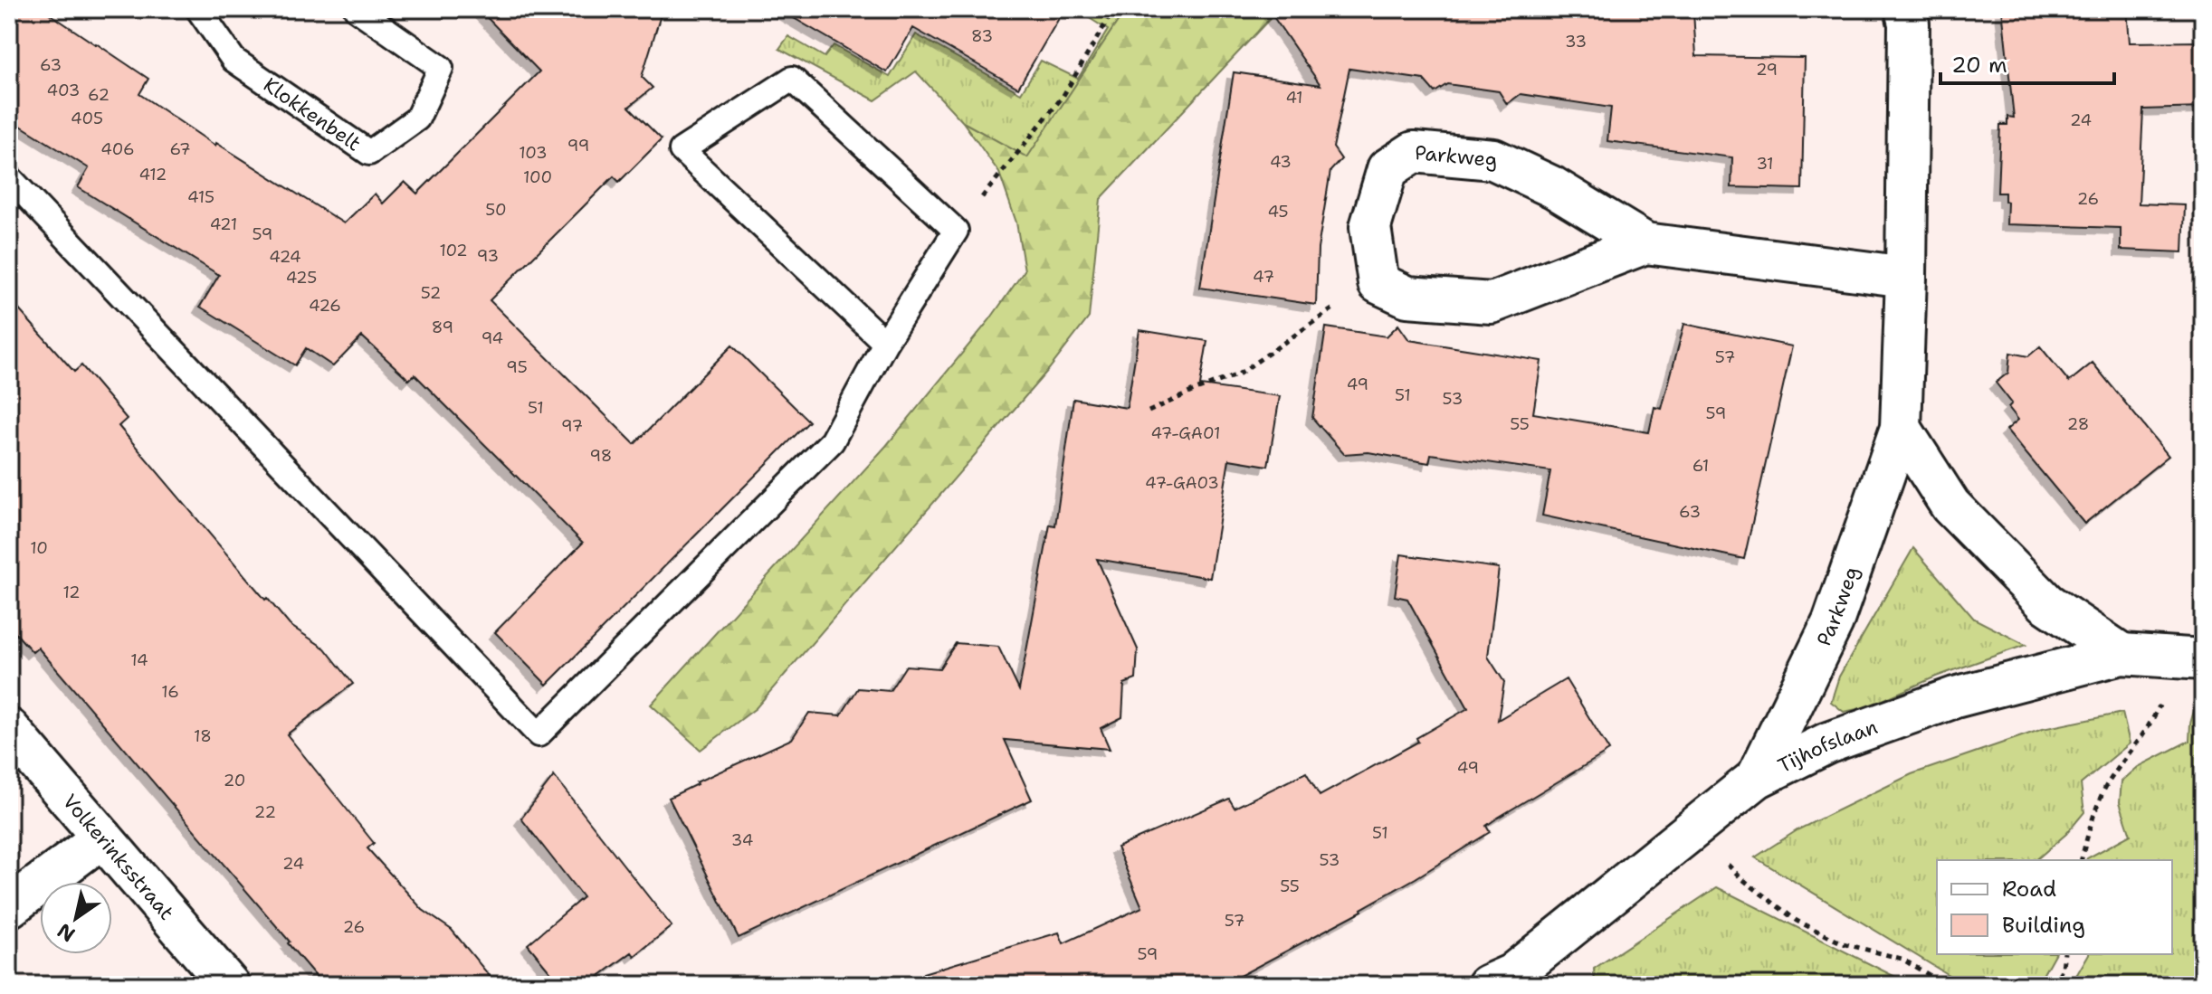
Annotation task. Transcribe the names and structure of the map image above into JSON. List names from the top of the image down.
{
  "streets": {
    "street": ["Parkweg", "Tijhofslaan", "Volkerinksstraat"],
    "lane": ["Klokkenbelt"]
  },
  "crossings": [
    ["Parkweg", "Tijhofslaan"]
  ],
  "house_numbers": [
    "83",
    "33",
    "63",
    "29",
    "403",
    "62",
    "41",
    "405",
    "24",
    "99",
    "406",
    "67",
    "103",
    "43",
    "31",
    "412",
    "100",
    "415",
    "26",
    "50",
    "45",
    "421",
    "59",
    "102",
    "93",
    "424",
    "47",
    "425",
    "52",
    "426",
    "89",
    "94",
    "57",
    "95",
    "49",
    "51",
    "53",
    "51",
    "59",
    "55",
    "28",
    "97",
    "47-GA01",
    "98",
    "61",
    "47-GA03",
    "63",
    "10",
    "12",
    "14",
    "16",
    "18",
    "49",
    "20",
    "22",
    "51",
    "34",
    "53",
    "24",
    "55",
    "57",
    "26",
    "59"
  ],
  "legend": ["Road", "Building"],
  "scale_bar": "20 m",
  "north": "bottom left"
}
